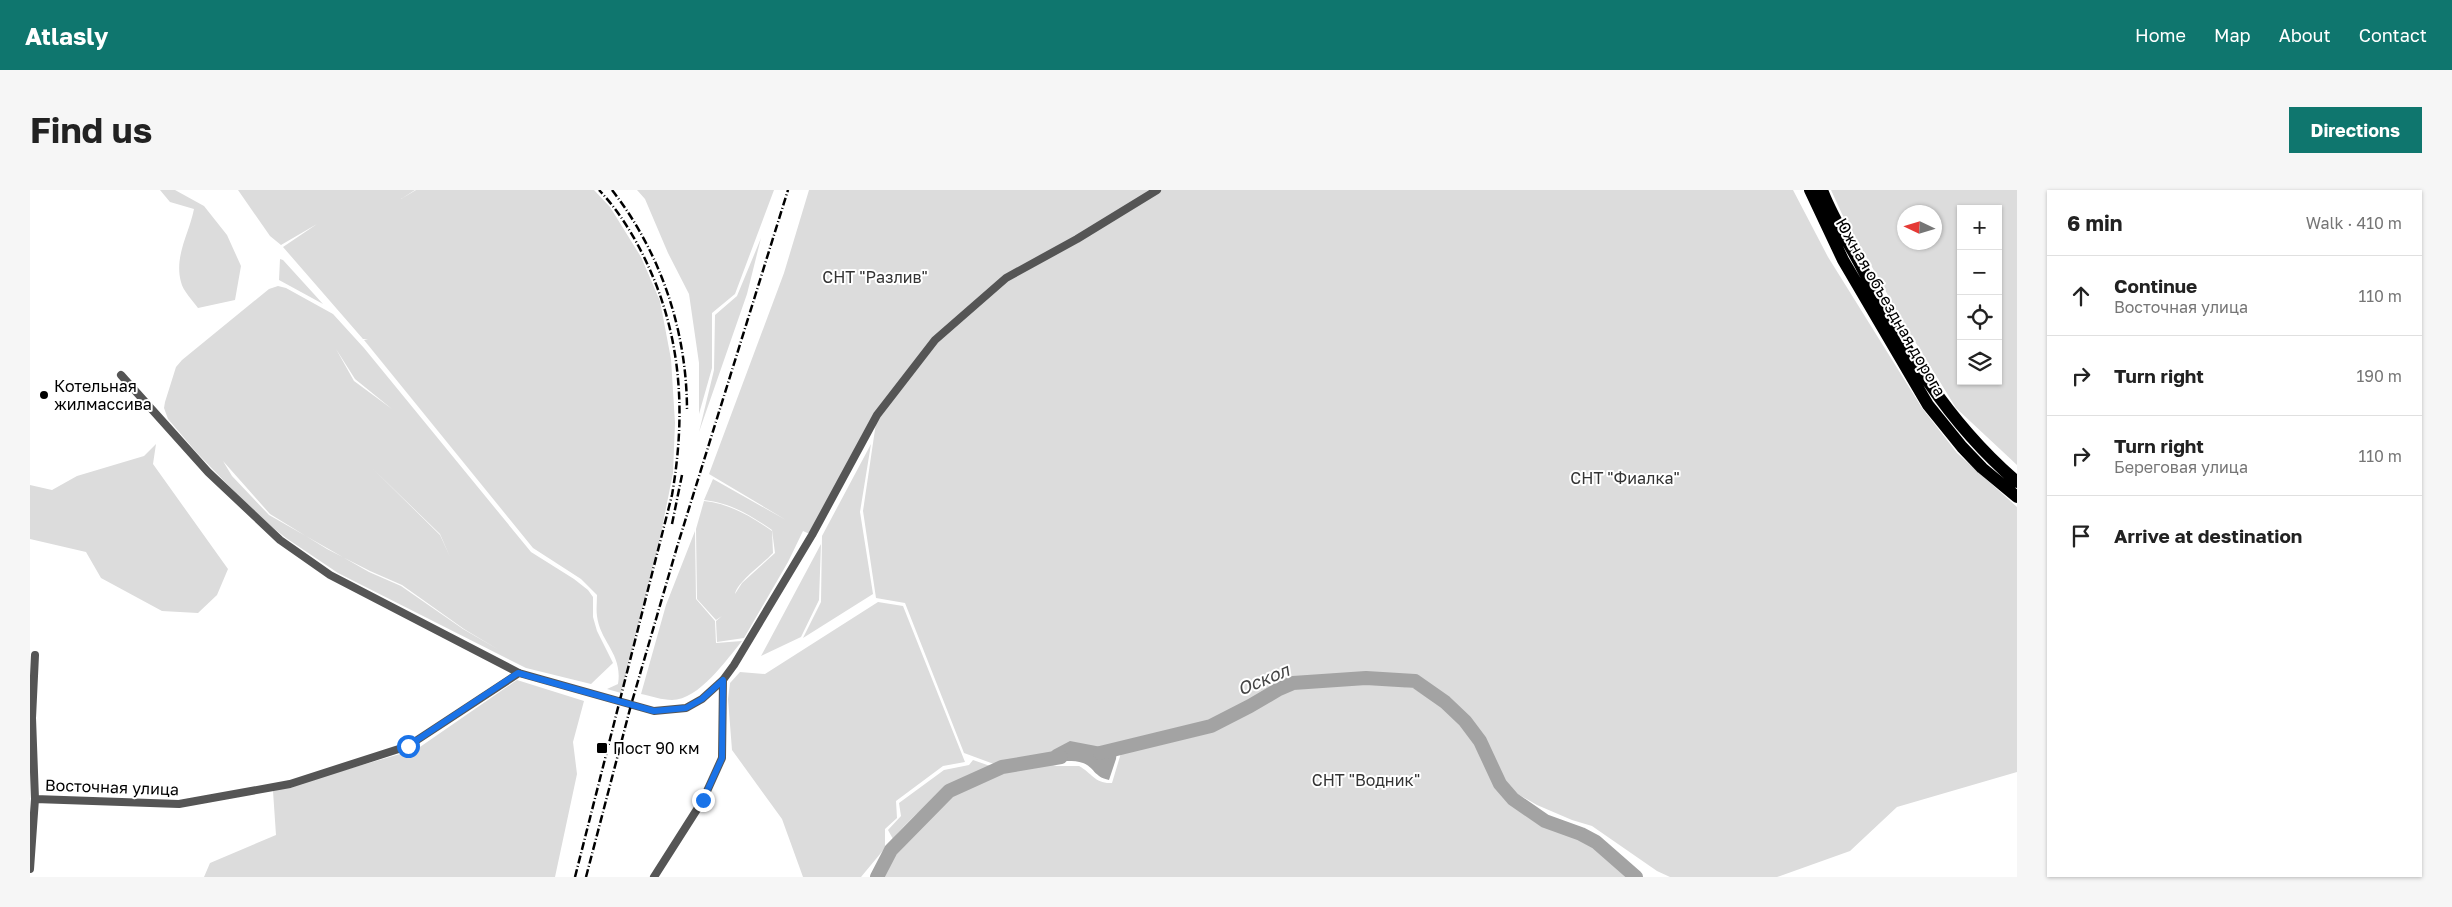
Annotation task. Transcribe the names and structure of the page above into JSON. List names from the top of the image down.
{
  "streets": {
    "main road": ["Южная объездная дорога"],
    "street": ["Восточная улица"]
  },
  "water": ["Оскол"],
  "parks": ["СНТ \"Разлив\"", "СНТ \"Фиалка\"", "СНТ \"Водник\""],
  "places": {
    "other": ["Котельная жилмассива"],
    "transit": ["Пост 90 км"]
  },
  "north": "left",
  "page": {
    "header": "Atlasly",
    "nav": [
      "Home",
      "Map",
      "About",
      "Contact"
    ],
    "buttons": "Directions",
    "title": "Find us",
    "heading": ["6 min", "Walk · 410 m"],
    "map_buttons": ["+", "−"],
    "list": [
      ["Continue", "Восточная улица", "110 m"],
      ["Turn right", "190 m"],
      ["Turn right", "Береговая улица", "110 m"],
      "Arrive at destination"
    ]
  }
}
